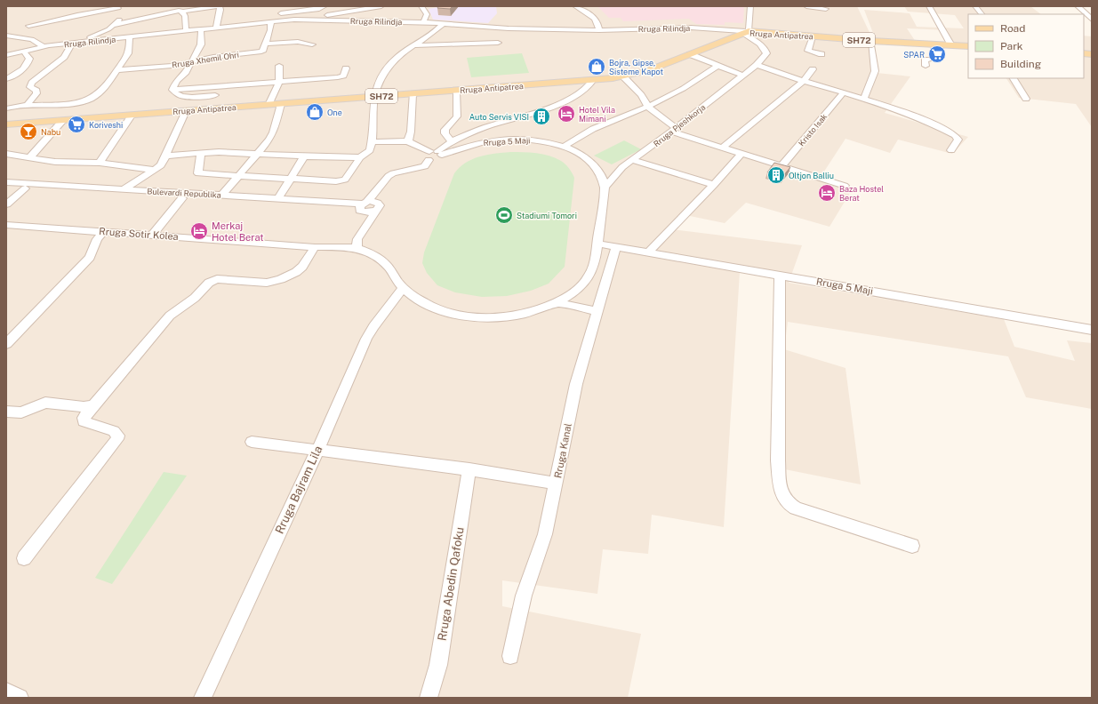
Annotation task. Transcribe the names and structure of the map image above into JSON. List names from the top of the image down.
{
  "streets": {
    "main road": ["Rruga Antipatrea", "SH72"],
    "street": [
      "Rruga Rilindja",
      "Rruga Xhemil Ohri",
      "Rruga Pjeshkorja",
      "Kristo Isak",
      "Rruga 5 Maji",
      "Bulevardi Republika",
      "Rruga Sotir Kolea",
      "Rruga Kanal",
      "Rruga Bajram Lila",
      "Rruga Abedin Qafoku"
    ]
  },
  "crossings": [
    ["Rruga Rilindja", "Rruga Antipatrea"],
    ["Rruga Rilindja", "Rruga Pjeshkorja"],
    ["Rruga Antipatrea", "Rruga Pjeshkorja"],
    ["Rruga Pjeshkorja", "Rruga 5 Maji"],
    ["Rruga 5 Maji", "Rruga Sotir Kolea"],
    ["Rruga 5 Maji", "Rruga Kanal"],
    ["Rruga 5 Maji", "Rruga Bajram Lila"]
  ],
  "places": {
    "supermarket": ["SPAR", "Koriveshi"],
    "shop": ["Bojra, Gipse, Sisteme Kapot", "One"],
    "hotel": ["Hotel Vila Mimani", "Baza Hostel Berat", "Merkaj Hotel Berat"],
    "building": ["Auto Servis VISI", "Oltjon Balliu"],
    "bar": ["Nabu"],
    "sports": ["Stadiumi Tomori"]
  },
  "legend": ["Road", "Park", "Building"]
}
